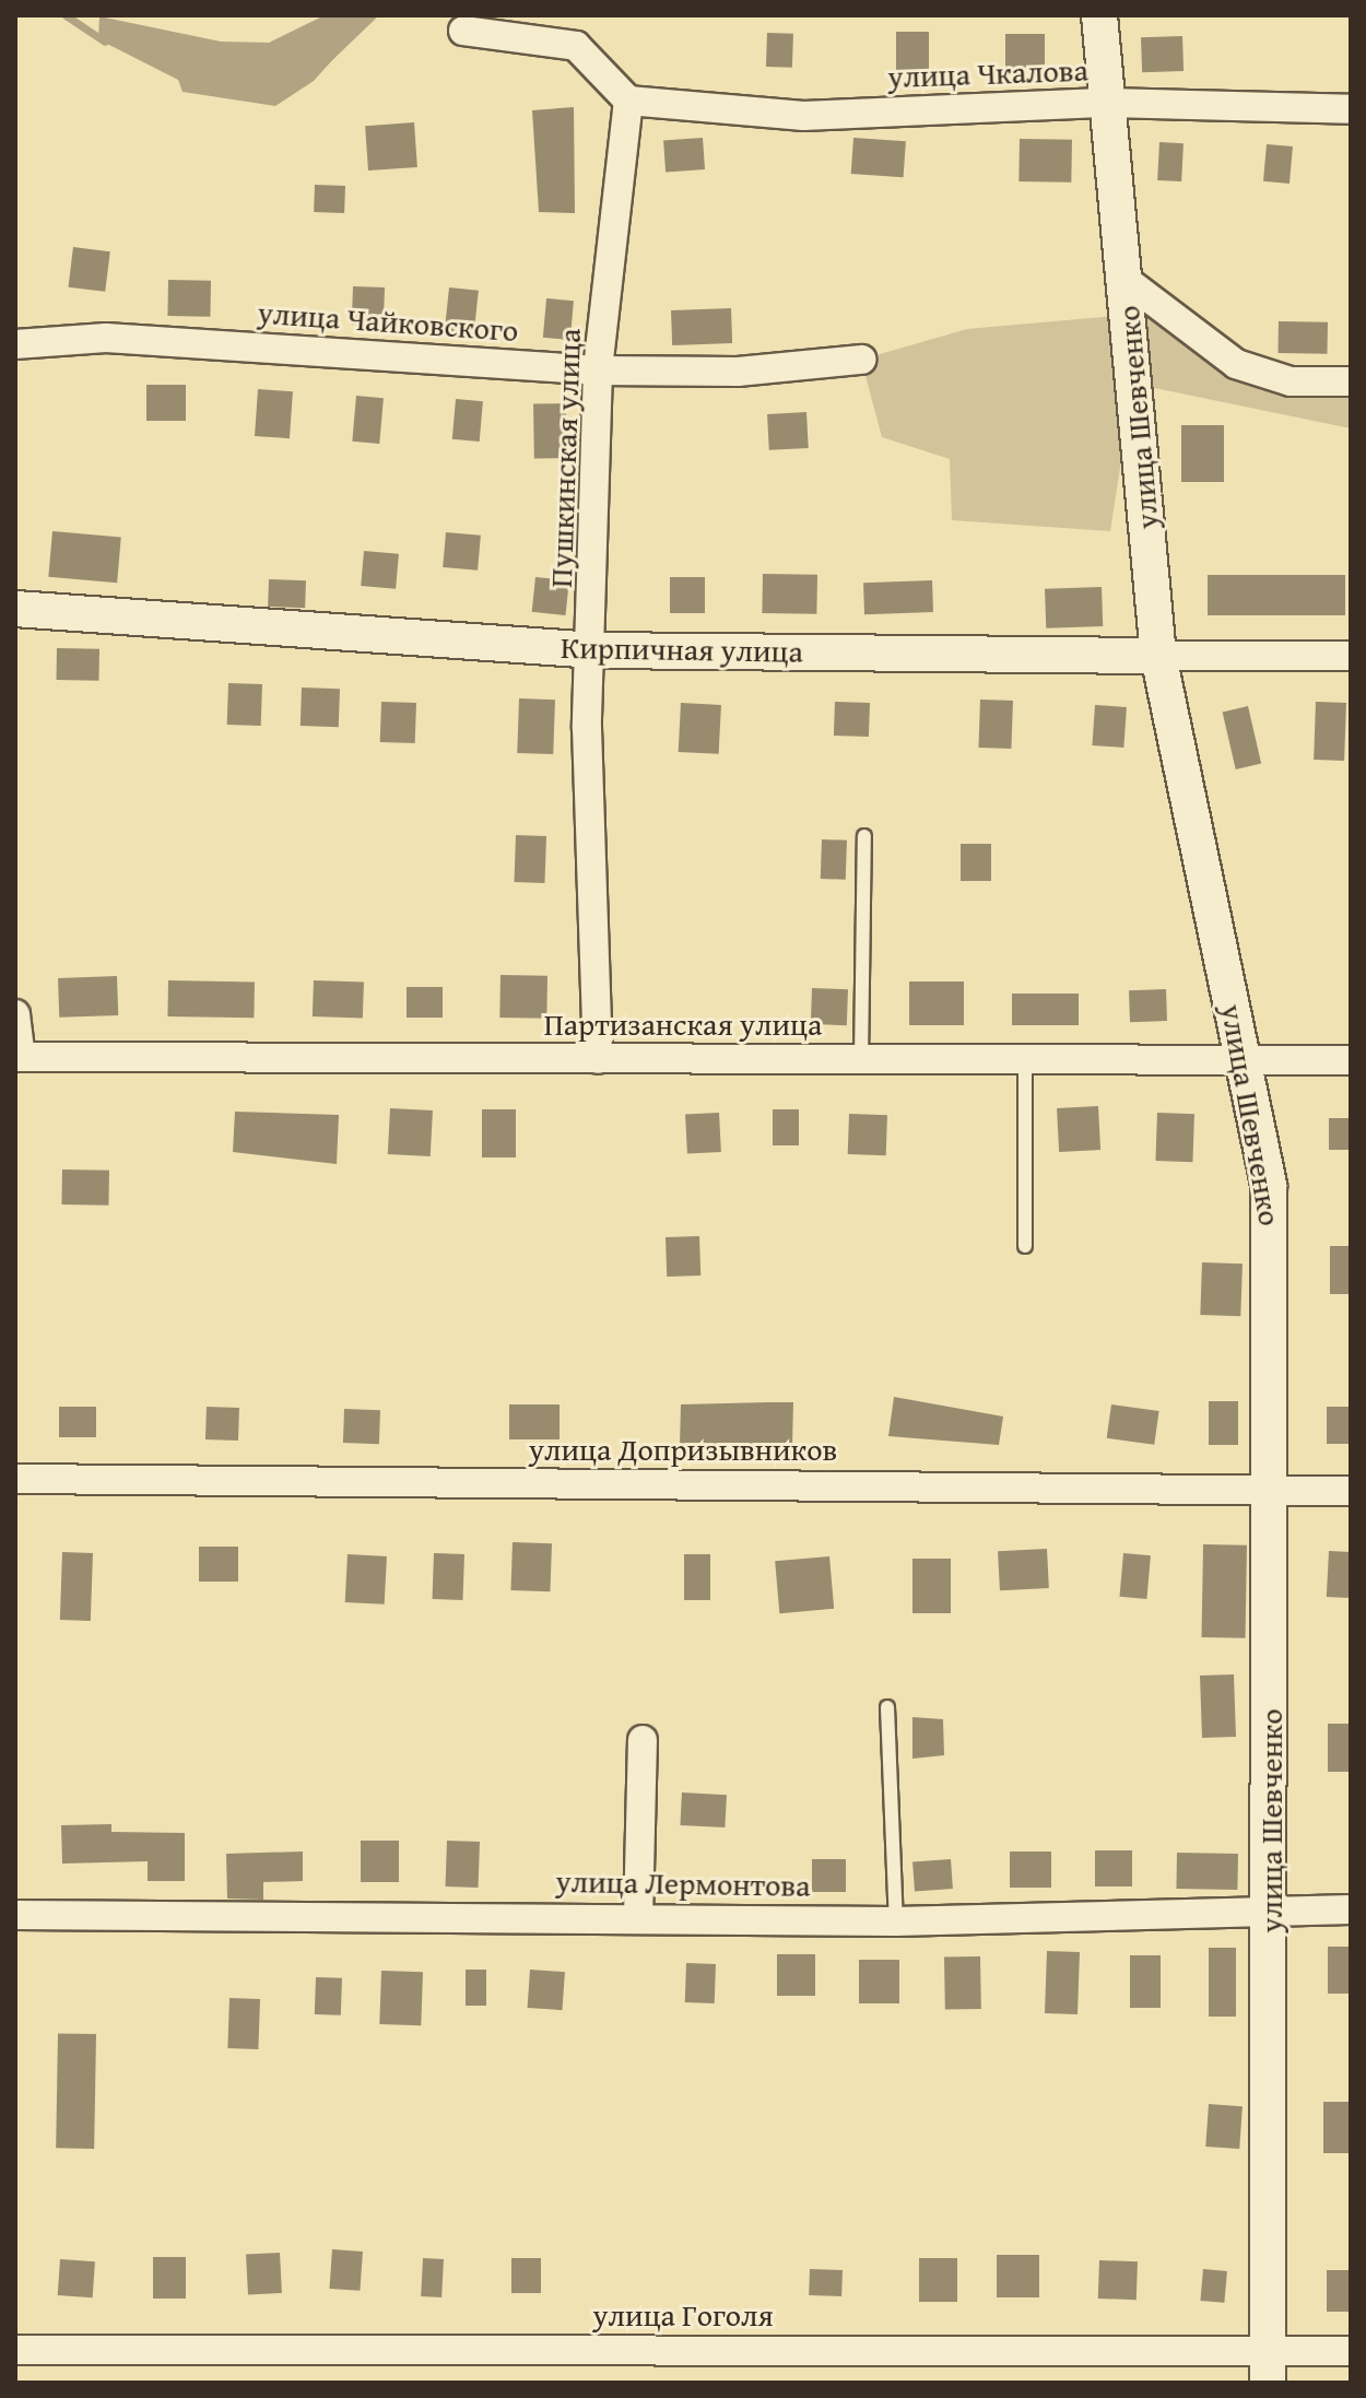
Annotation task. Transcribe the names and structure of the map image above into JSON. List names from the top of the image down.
{
  "streets": {
    "street": [
      "улица Чкалова",
      "улица Чайковского",
      "улица Шевченко",
      "Пушкинская улица",
      "Кирпичная улица",
      "Партизанская улица",
      "улица Допризывников",
      "улица Лермонтова",
      "улица Гоголя"
    ]
  },
  "crossings": [
    ["улица Чкалова", "улица Шевченко"],
    ["улица Чкалова", "Пушкинская улица"],
    ["улица Чайковского", "Пушкинская улица"],
    ["улица Шевченко", "Кирпичная улица"],
    ["улица Шевченко", "Партизанская улица"],
    ["улица Шевченко", "улица Допризывников"],
    ["улица Шевченко", "улица Лермонтова"],
    ["улица Шевченко", "улица Гоголя"],
    ["Пушкинская улица", "Кирпичная улица"],
    ["Пушкинская улица", "Партизанская улица"]
  ]
}
